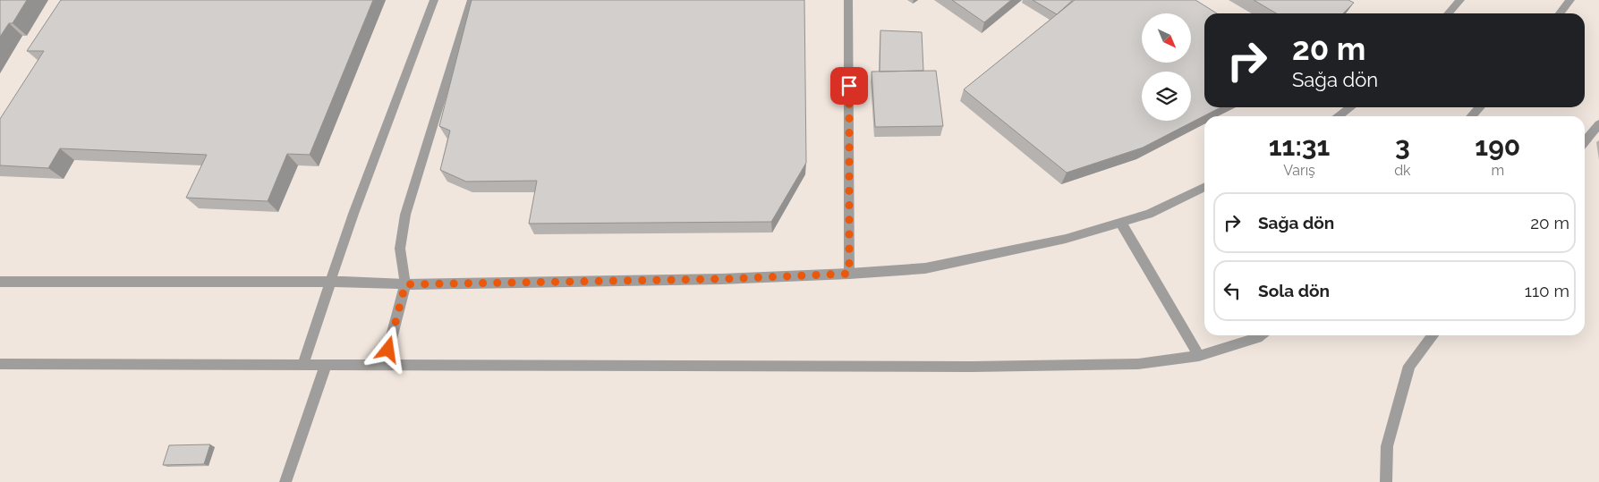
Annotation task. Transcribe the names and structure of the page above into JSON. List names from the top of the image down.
{
  "north": "bottom right",
  "page": {
    "turn": ["20 m", "Sağa dön"],
    "eta": [
      "11:31",
      "Varış",
      "3",
      "dk",
      "190",
      "m"
    ],
    "list": [
      {
        "name": "Sağa dön",
        "value": "20 m"
      },
      {
        "name": "Sola dön",
        "value": "110 m"
      }
    ]
  }
}
